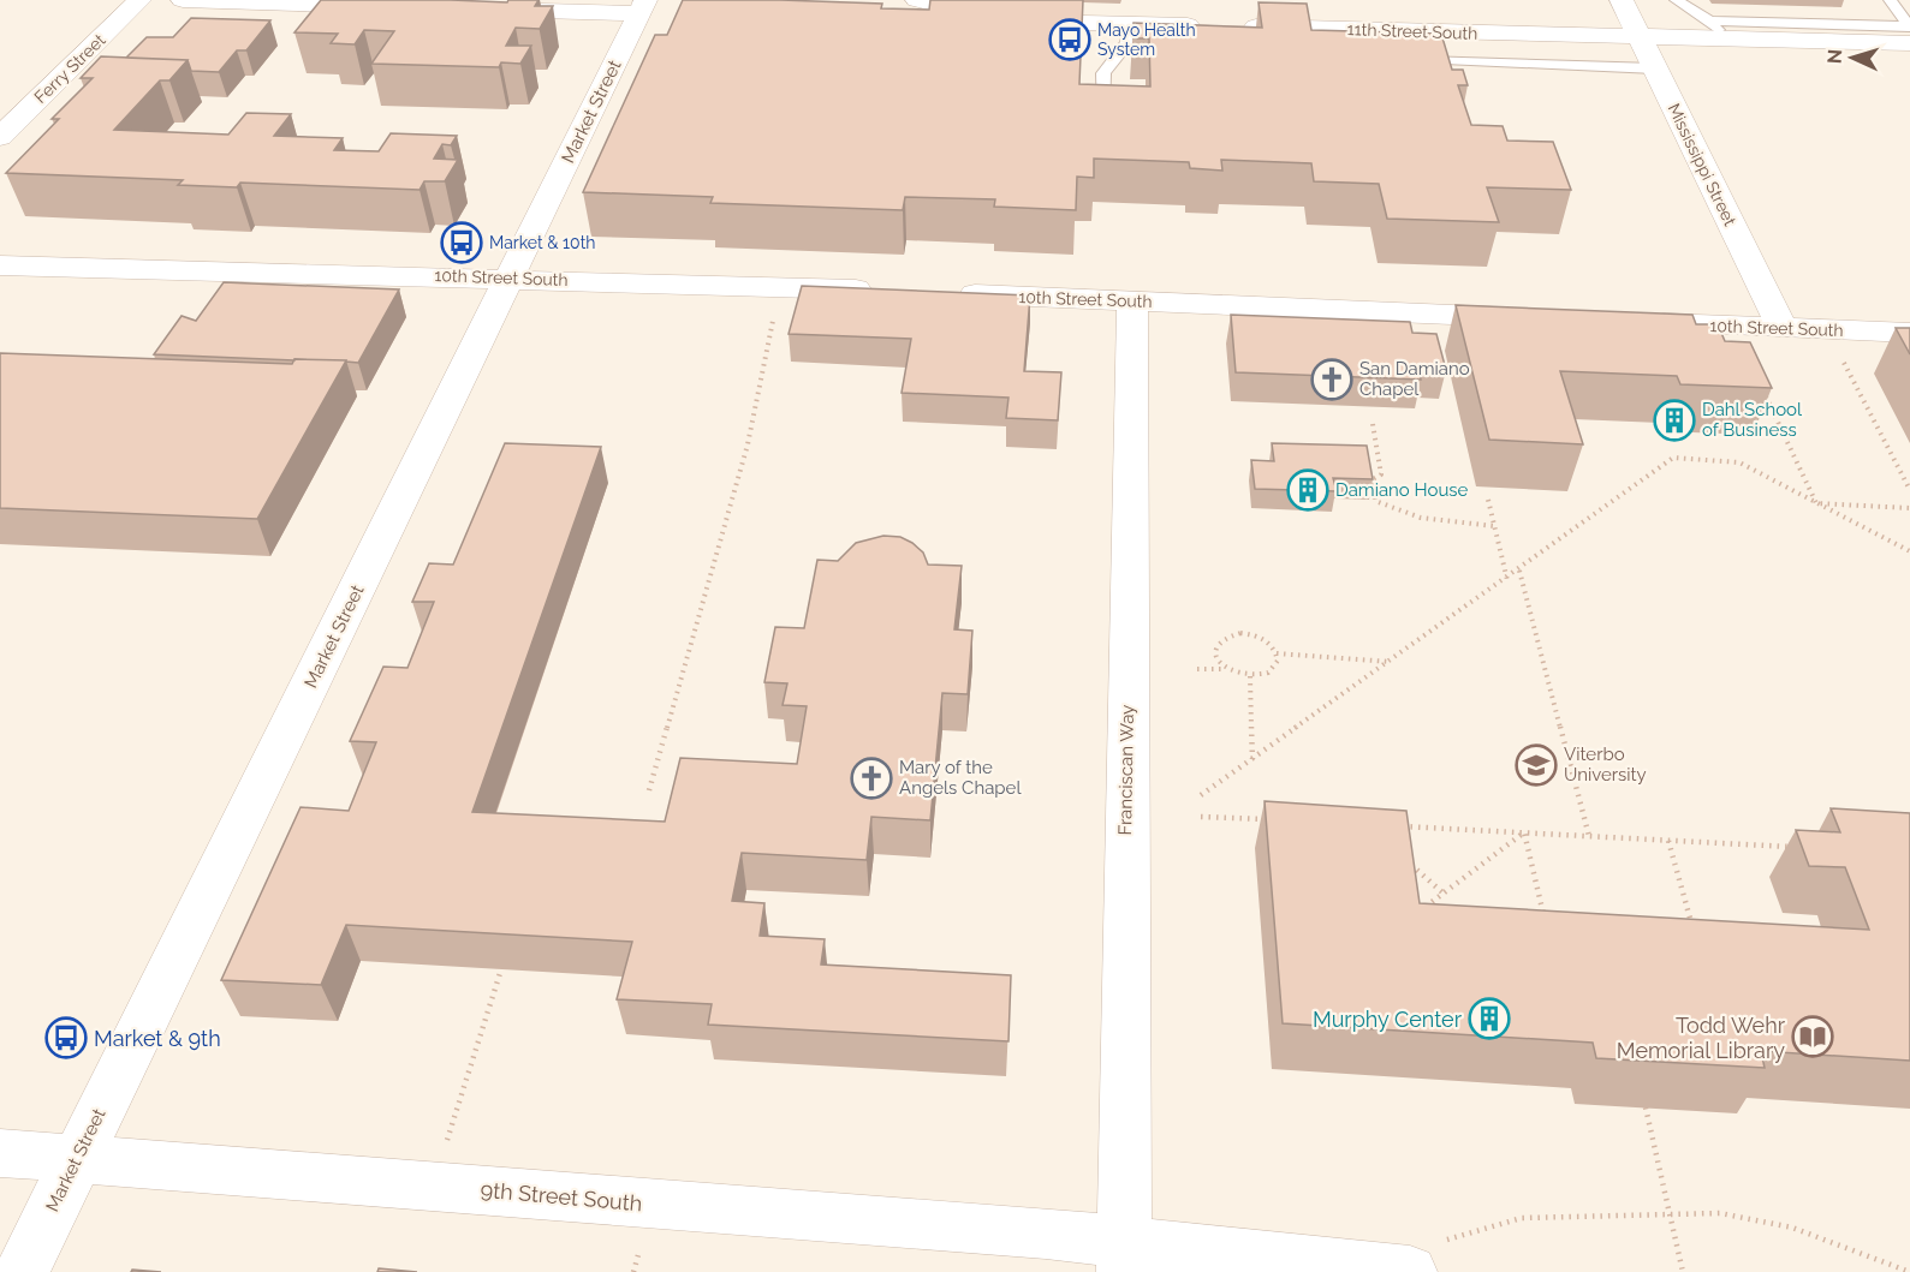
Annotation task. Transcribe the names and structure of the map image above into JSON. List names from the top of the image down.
{
  "streets": {
    "street": [
      "11th Street South",
      "Ferry Street",
      "Market Street",
      "Mississippi Street",
      "10th Street South",
      "Franciscan Way",
      "9th Street South"
    ]
  },
  "crossings": [
    ["11th Street South", "Mississippi Street"],
    ["Market Street", "10th Street South"],
    ["Market Street", "9th Street South"],
    ["Mississippi Street", "10th Street South"],
    ["10th Street South", "Franciscan Way"],
    ["Franciscan Way", "9th Street South"]
  ],
  "places": {
    "bus stop": ["Mayo Health System", "Market & 10th", "Market & 9th"],
    "church": ["San Damiano Chapel", "Mary of the Angels Chapel"],
    "building": ["Dahl School of Business", "Damiano House", "Murphy Center"],
    "school or university": ["Viterbo University"],
    "library": ["Todd Wehr Memorial Library"]
  },
  "north": "left"
}
